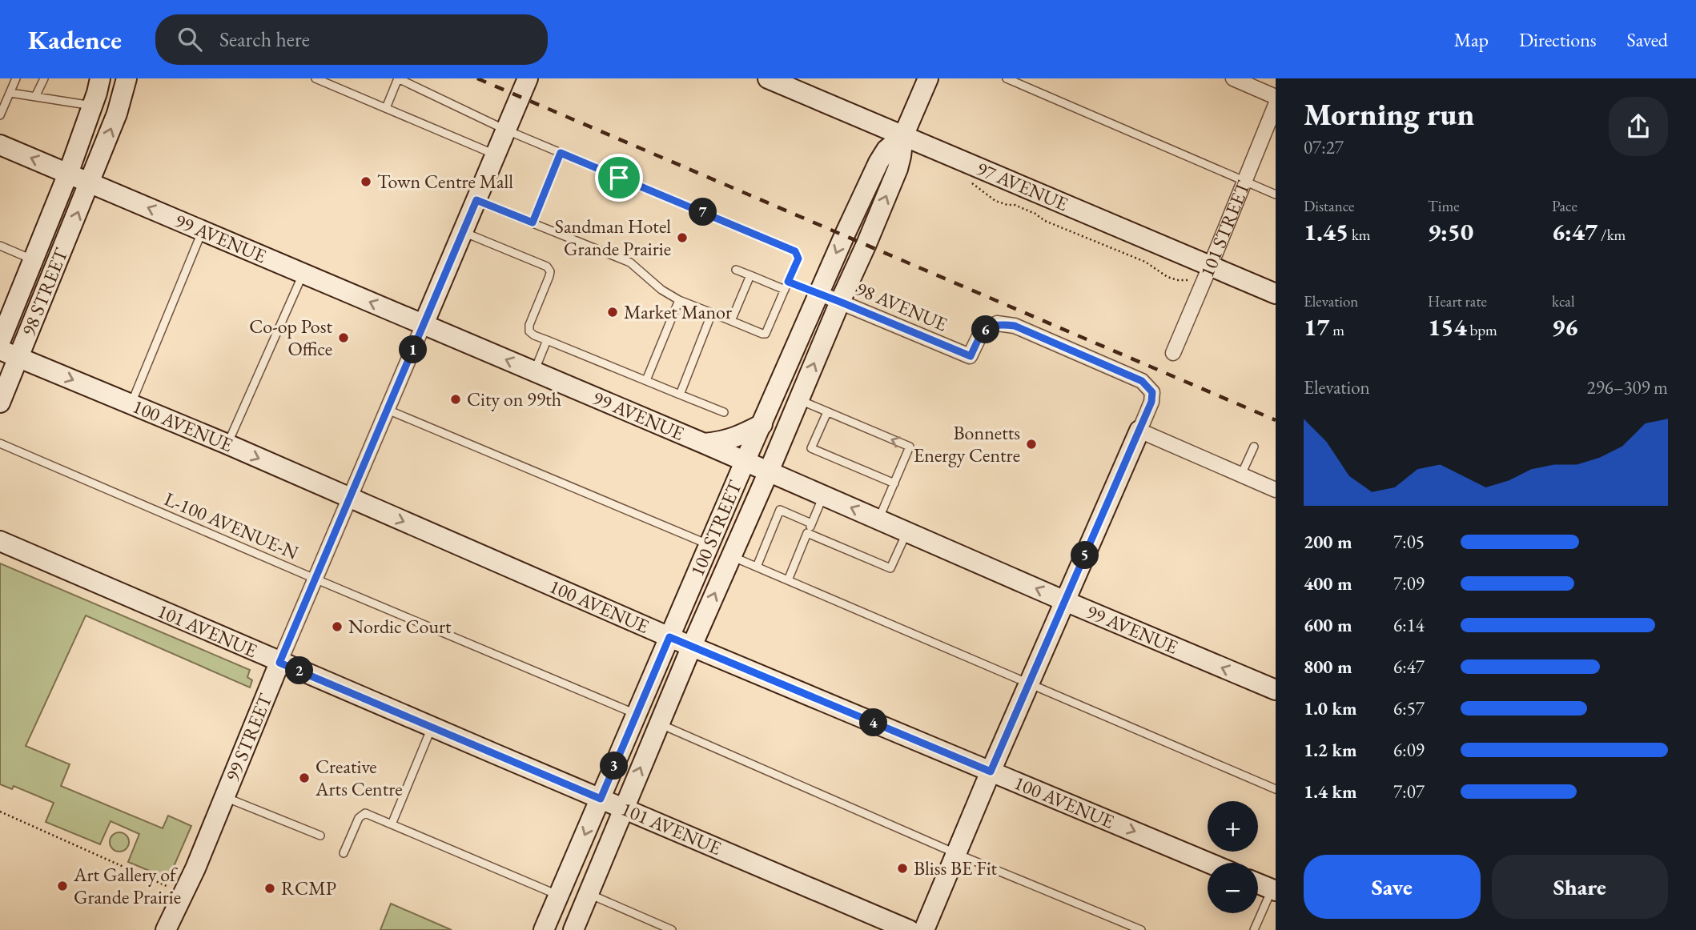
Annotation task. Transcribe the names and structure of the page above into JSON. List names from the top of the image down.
{
  "streets": {
    "main road": [
      "97 AVENUE",
      "99 AVENUE",
      "98 STREET",
      "100 AVENUE",
      "100 STREET",
      "101 AVENUE",
      "99 STREET"
    ],
    "street": ["101 STREET", "98 AVENUE"],
    "lane": ["L-100 AVENUE-N"]
  },
  "crossings": [
    ["97 AVENUE", "101 STREET"],
    ["97 AVENUE", "100 STREET"],
    ["99 AVENUE", "98 STREET"],
    ["99 AVENUE", "100 STREET"],
    ["99 AVENUE", "99 STREET"],
    ["98 STREET", "100 AVENUE"],
    ["98 AVENUE", "100 STREET"],
    ["100 AVENUE", "100 STREET"],
    ["100 AVENUE", "99 STREET"],
    ["L-100 AVENUE-N", "100 STREET"],
    ["L-100 AVENUE-N", "99 STREET"],
    ["100 STREET", "101 AVENUE"],
    ["101 AVENUE", "99 STREET"]
  ],
  "one_way": ["99 AVENUE", "100 AVENUE"],
  "places": [
    "Town Centre Mall",
    "Sandman Hotel Grande Prairie",
    "Market Manor",
    "Co-op Post Office",
    "City on 99th",
    "Bonnetts Energy Centre",
    "Nordic Court",
    "Creative Arts Centre",
    "Bliss BE Fit",
    "Art Gallery of Grande Prairie",
    "RCMP"
  ],
  "page": {
    "header": "Kadence",
    "search": "Search here",
    "nav": ["Map", "Directions", "Saved"],
    "heading": ["Morning run", "07:27"],
    "stats": [
      ["Distance", "1.45 km"],
      ["Time", "9:50"],
      ["Pace", "6:47 /km"],
      ["Elevation", "17 m"],
      ["Heart rate", "154 bpm"],
      ["kcal", "96"]
    ],
    "pins": [
      "7",
      "6",
      "1",
      "5",
      "2",
      "4",
      "3"
    ],
    "chart": ["Elevation", "296–309 m"],
    "list": [
      {
        "name": "200 m",
        "note": "7:05"
      },
      {
        "name": "400 m",
        "note": "7:09"
      },
      {
        "name": "600 m",
        "note": "6:14"
      },
      {
        "name": "800 m",
        "note": "6:47"
      },
      {
        "name": "1.0 km",
        "note": "6:57"
      },
      {
        "name": "1.2 km",
        "note": "6:09"
      },
      {
        "name": "1.4 km",
        "note": "7:07"
      }
    ],
    "map_buttons": ["+", "−"],
    "buttons": ["Save", "Share"]
  }
}
